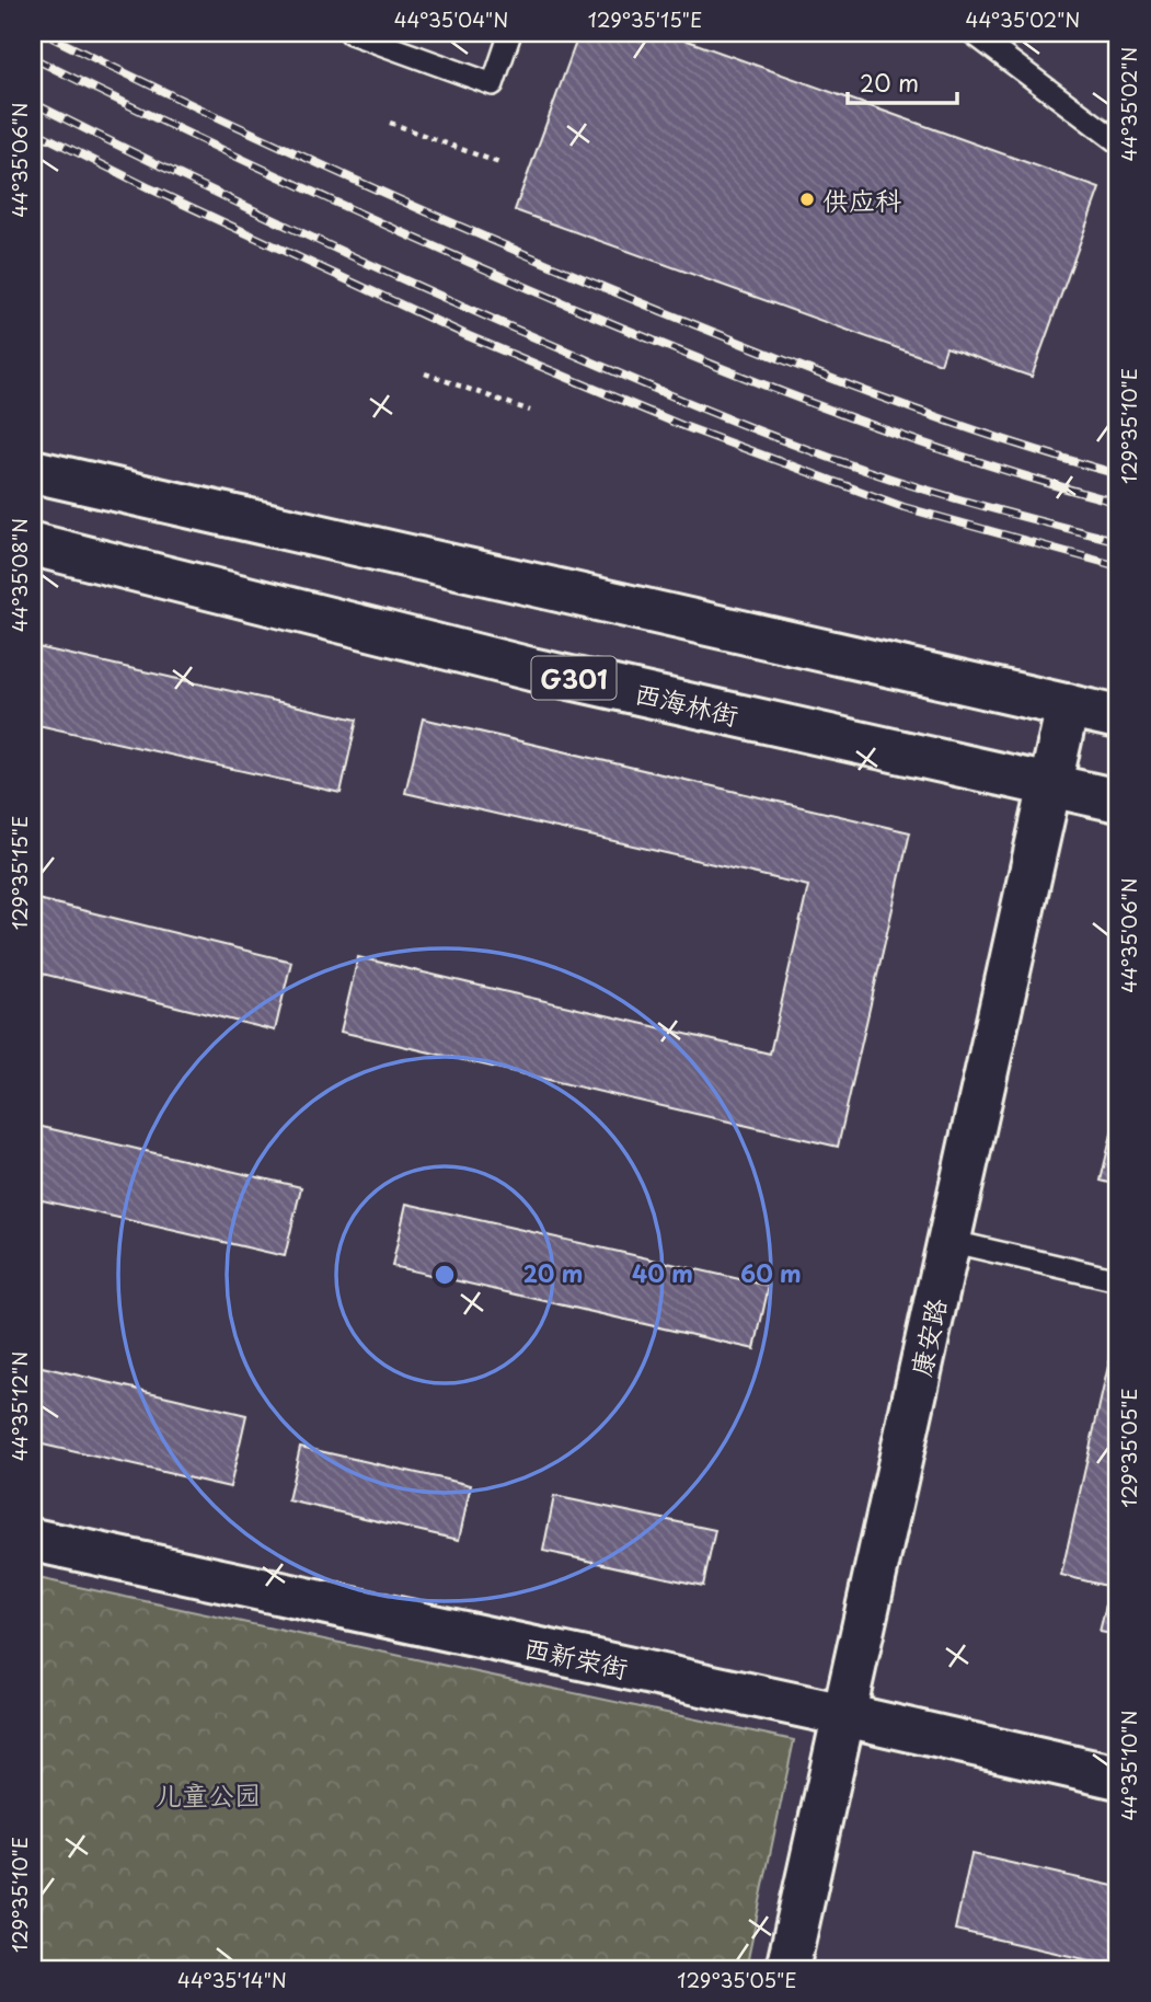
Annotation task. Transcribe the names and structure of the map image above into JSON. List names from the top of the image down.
{
  "streets": {
    "main road": [
      "G301",
      "西海林街",
      "康安路",
      "西新荣街"
    ]
  },
  "crossings": [
    ["西海林街", "康安路"],
    ["康安路", "西新荣街"]
  ],
  "parks": ["儿童公园"],
  "places": ["供应科"],
  "scale_bar": "20 m",
  "coordinates": [
    "44°35'04\"N",
    "129°35'15\"E",
    "44°35'02\"N",
    "44°35'06\"N",
    "129°35'10\"E",
    "44°35'08\"N",
    "44°35'12\"N",
    "129°35'05\"E",
    "44°35'10\"N",
    "44°35'14\"N"
  ],
  "rings": ["20 m", "40 m", "60 m"]
}
